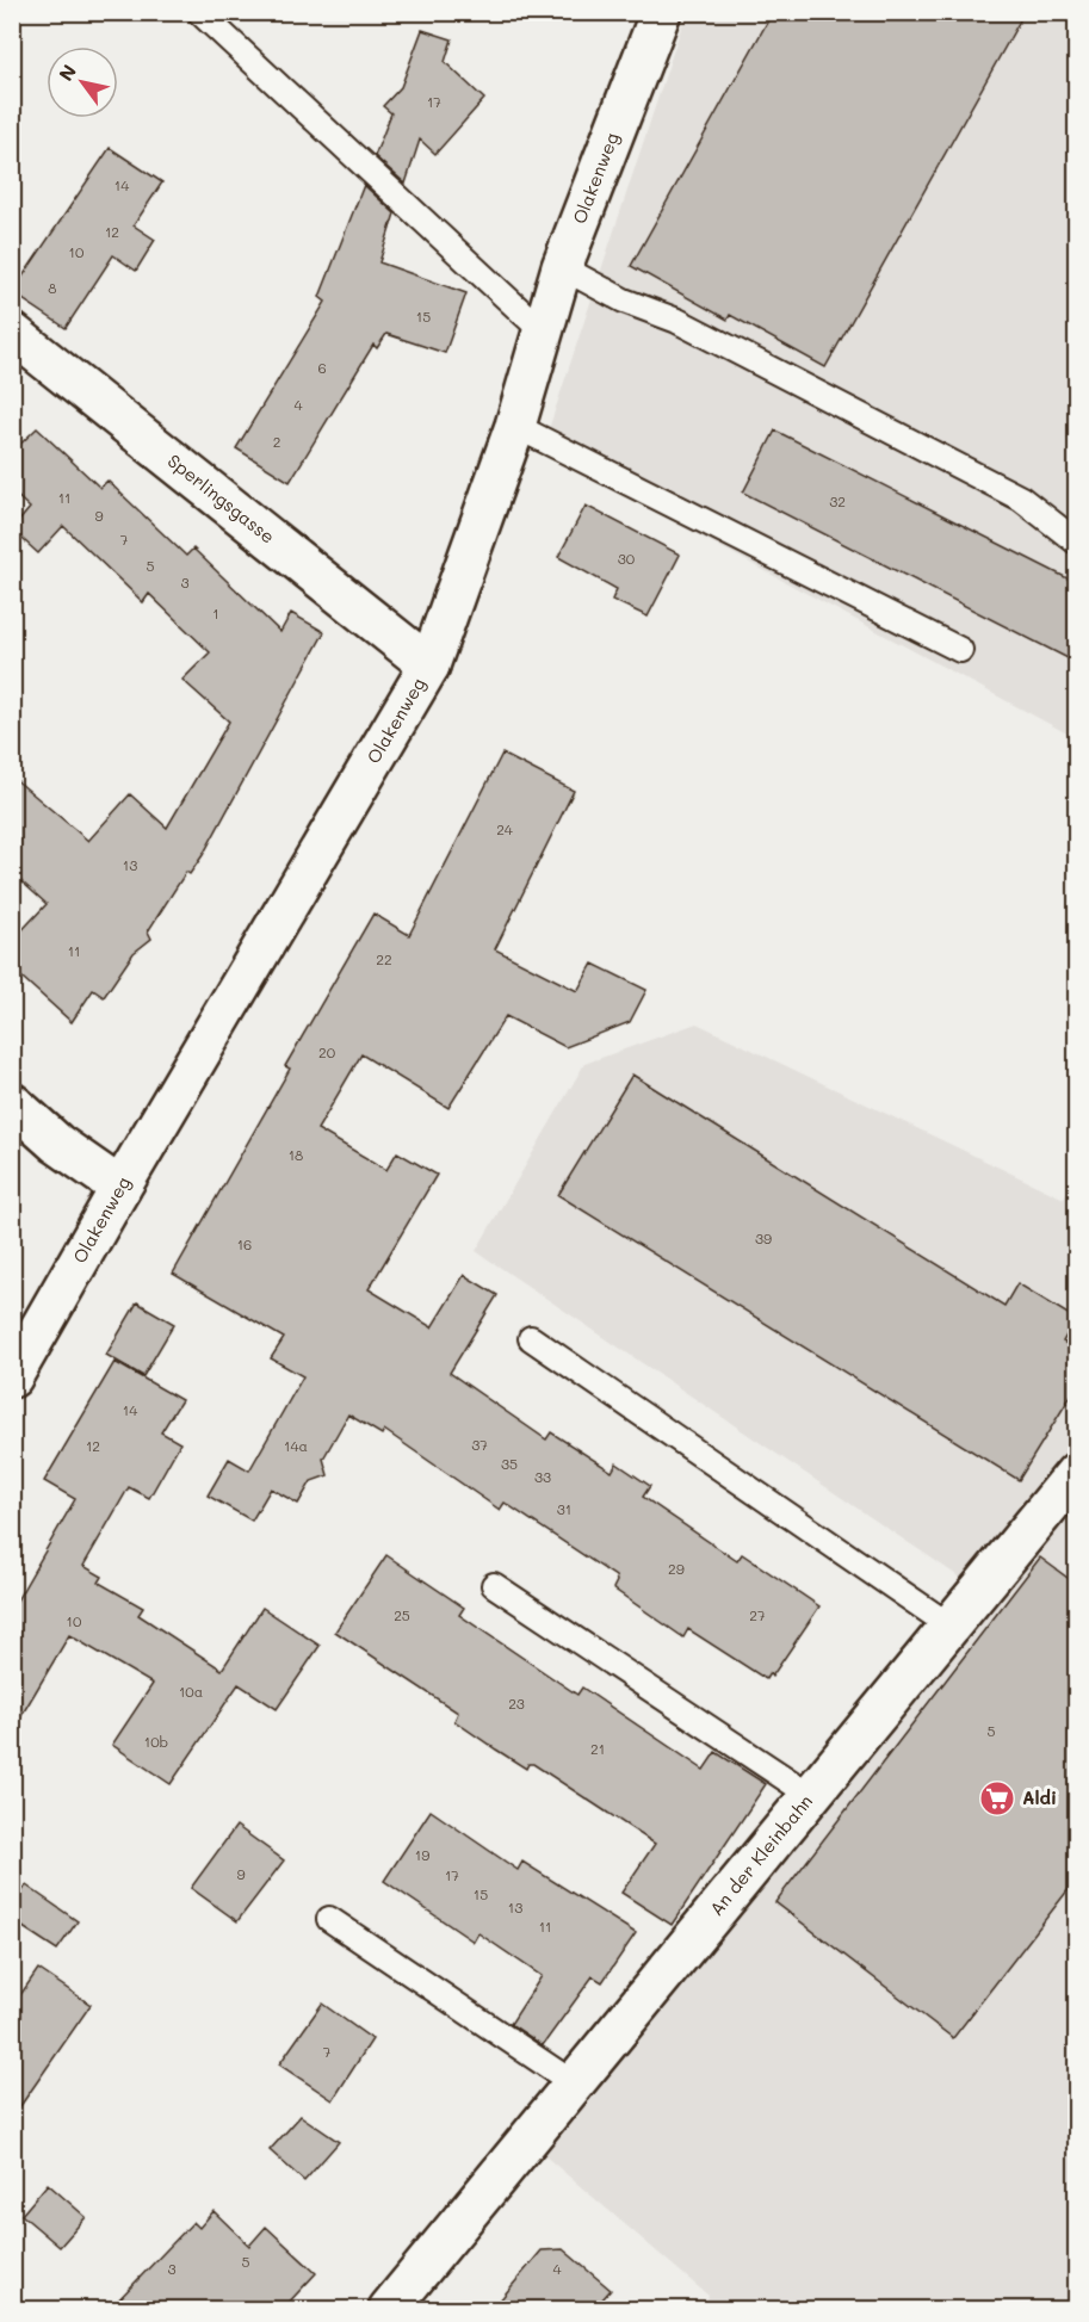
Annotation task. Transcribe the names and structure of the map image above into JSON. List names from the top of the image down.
{
  "streets": {
    "street": ["Olakenweg", "Sperlingsgasse", "An der Kleinbahn"]
  },
  "crossings": [
    ["Olakenweg", "Sperlingsgasse"]
  ],
  "places": {
    "supermarket": ["Aldi"]
  },
  "house_numbers": [
    "17",
    "14",
    "12",
    "10",
    "8",
    "15",
    "6",
    "4",
    "2",
    "11",
    "32",
    "9",
    "7",
    "30",
    "5",
    "3",
    "1",
    "24",
    "13",
    "11",
    "22",
    "20",
    "18",
    "39",
    "16",
    "14",
    "37",
    "12",
    "14a",
    "35",
    "33",
    "31",
    "29",
    "25",
    "27",
    "10",
    "10a",
    "23",
    "5",
    "10b",
    "21",
    "19",
    "9",
    "17",
    "15",
    "13",
    "11",
    "7",
    "5",
    "3",
    "4"
  ],
  "north": "top left"
}
